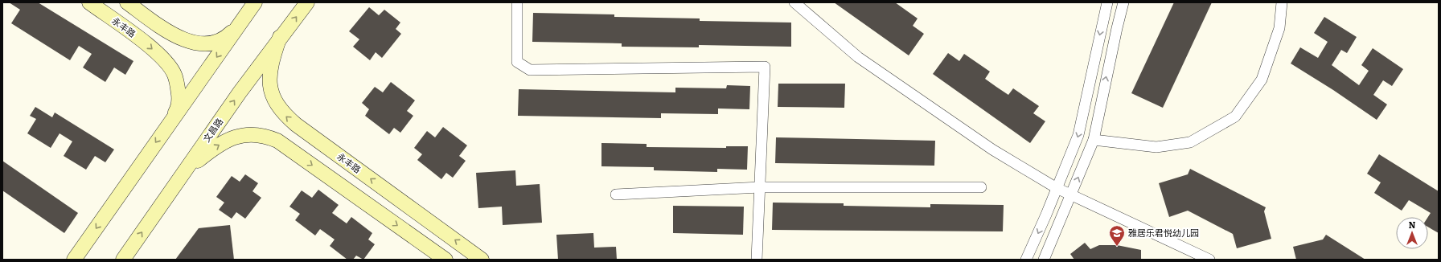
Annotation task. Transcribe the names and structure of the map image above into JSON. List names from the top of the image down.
{
  "streets": {
    "street": ["永丰路", "文昌路"]
  },
  "crossings": [
    ["永丰路", "文昌路"]
  ],
  "places": {
    "school or university": ["雅居乐君悦幼儿园"]
  },
  "north": "top"
}
